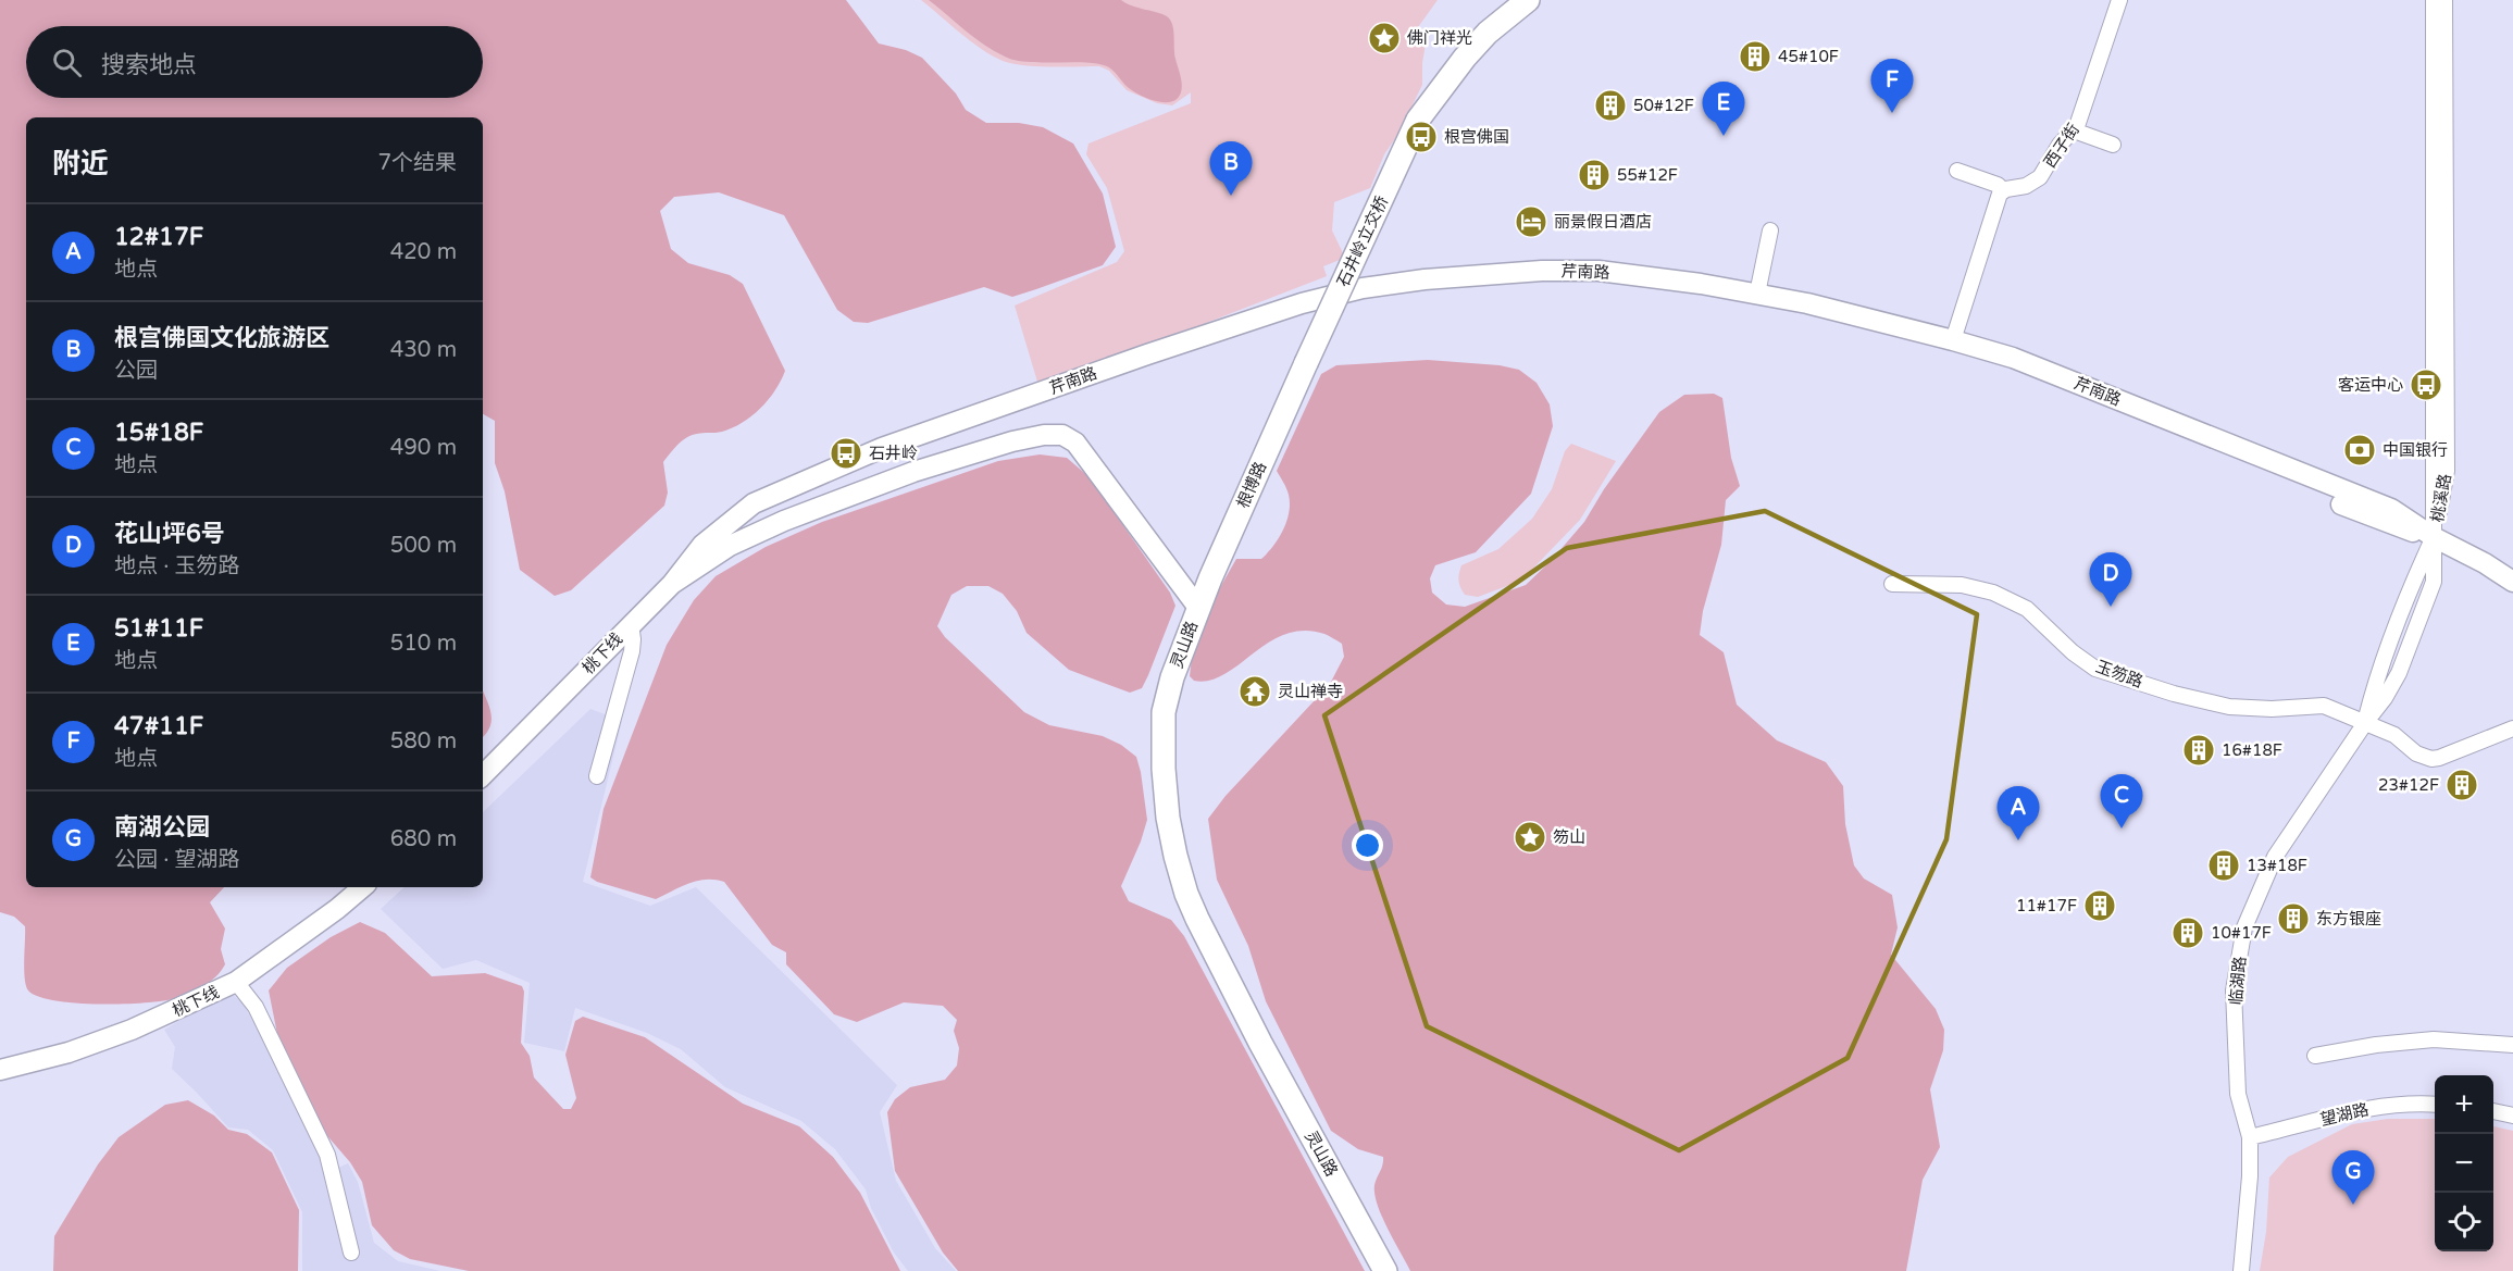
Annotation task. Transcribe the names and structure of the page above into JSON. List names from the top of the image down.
{
  "streets": {
    "highway": ["石井岭立交桥", "根博路", "灵山路"],
    "main road": ["芹南路", "桃下线"],
    "street": [
      "西子街",
      "桃溪路",
      "玉笏路",
      "临湖路",
      "望湖路"
    ]
  },
  "crossings": [
    ["石井岭立交桥", "芹南路"],
    ["石井岭立交桥", "根博路"],
    ["芹南路", "桃溪路"],
    ["芹南路", "灵山路"],
    ["芹南路", "桃下线"],
    ["芹南路", "临湖路"],
    ["根博路", "灵山路"],
    ["桃溪路", "临湖路"],
    ["灵山路", "桃下线"],
    ["玉笏路", "临湖路"],
    ["临湖路", "望湖路"]
  ],
  "places": {
    "place": ["佛门祥光", "笏山"],
    "building": [
      "45#10F",
      "50#12F",
      "55#12F",
      "16#18F",
      "23#12F",
      "13#18F",
      "11#17F",
      "东方银座",
      "10#17F"
    ],
    "bus stop": ["根宫佛国", "客运中心", "石井岭"],
    "hotel": ["丽景假日酒店"],
    "bank": ["中国银行"],
    "temple": ["灵山禅寺"]
  },
  "page": {
    "search": "搜索地点",
    "pins": [
      "F",
      "E",
      "B",
      "D",
      "C",
      "A",
      "G"
    ],
    "heading": ["附近", "7个结果"],
    "list": [
      {
        "mark": "A",
        "name": "12#17F",
        "note": "地点",
        "value": "420 m"
      },
      {
        "mark": "B",
        "name": "根宫佛国文化旅游区",
        "note": "公园",
        "value": "430 m"
      },
      {
        "mark": "C",
        "name": "15#18F",
        "note": "地点",
        "value": "490 m"
      },
      {
        "mark": "D",
        "name": "花山坪6号",
        "note": "地点 · 玉笏路",
        "value": "500 m"
      },
      {
        "mark": "E",
        "name": "51#11F",
        "note": "地点",
        "value": "510 m"
      },
      {
        "mark": "F",
        "name": "47#11F",
        "note": "地点",
        "value": "580 m"
      },
      {
        "mark": "G",
        "name": "南湖公园",
        "note": "公园 · 望湖路",
        "value": "680 m"
      }
    ],
    "map_buttons": ["+", "−"]
  }
}
